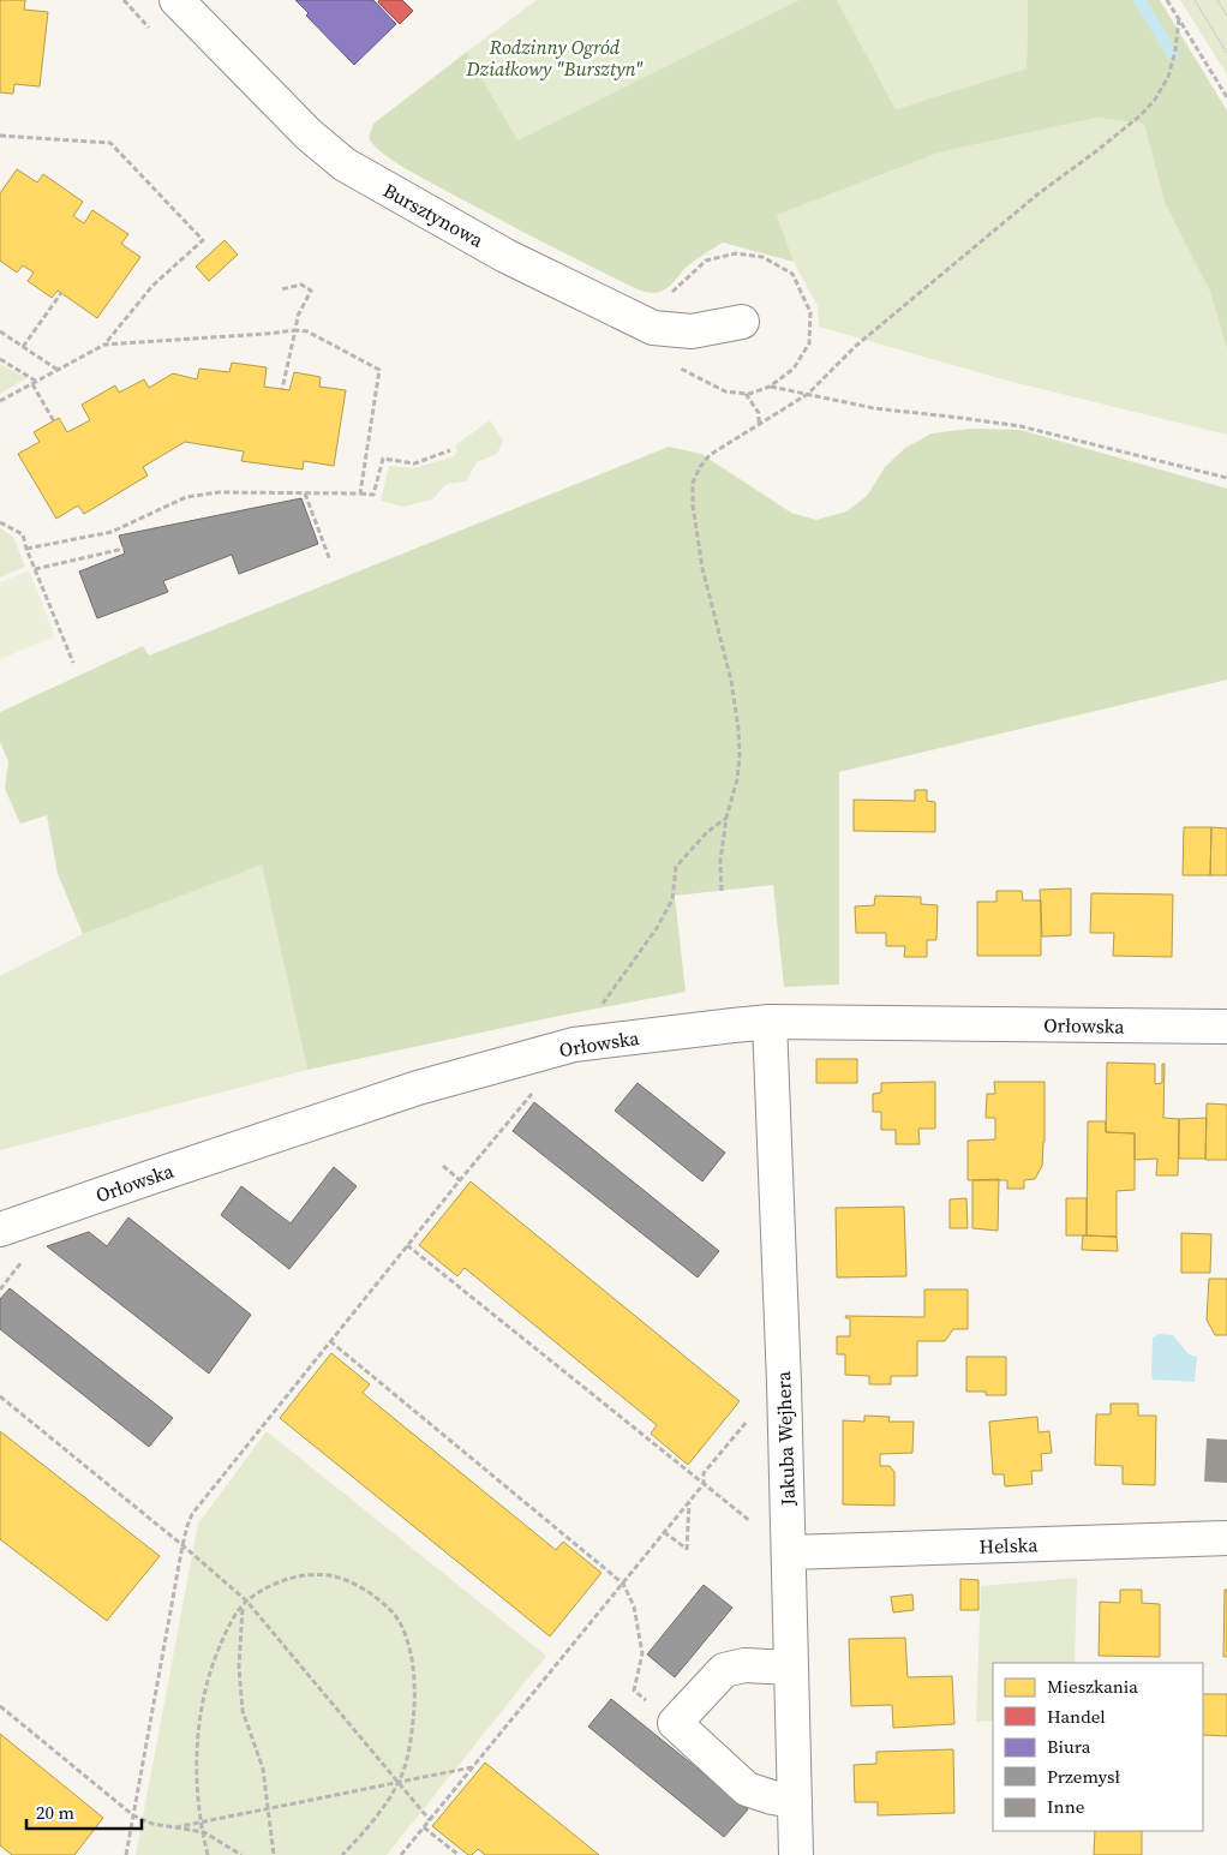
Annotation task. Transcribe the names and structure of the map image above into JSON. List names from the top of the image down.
{
  "streets": {
    "street": [
      "Bursztynowa",
      "Orłowska",
      "Jakuba Wejhera",
      "Helska"
    ]
  },
  "crossings": [
    ["Orłowska", "Jakuba Wejhera"],
    ["Jakuba Wejhera", "Helska"]
  ],
  "parks": ["Rodzinny Ogród Działkowy \"Bursztyn\""],
  "legend": [
    "Mieszkania",
    "Handel",
    "Biura",
    "Przemysł",
    "Inne"
  ],
  "scale_bar": "20 m"
}
